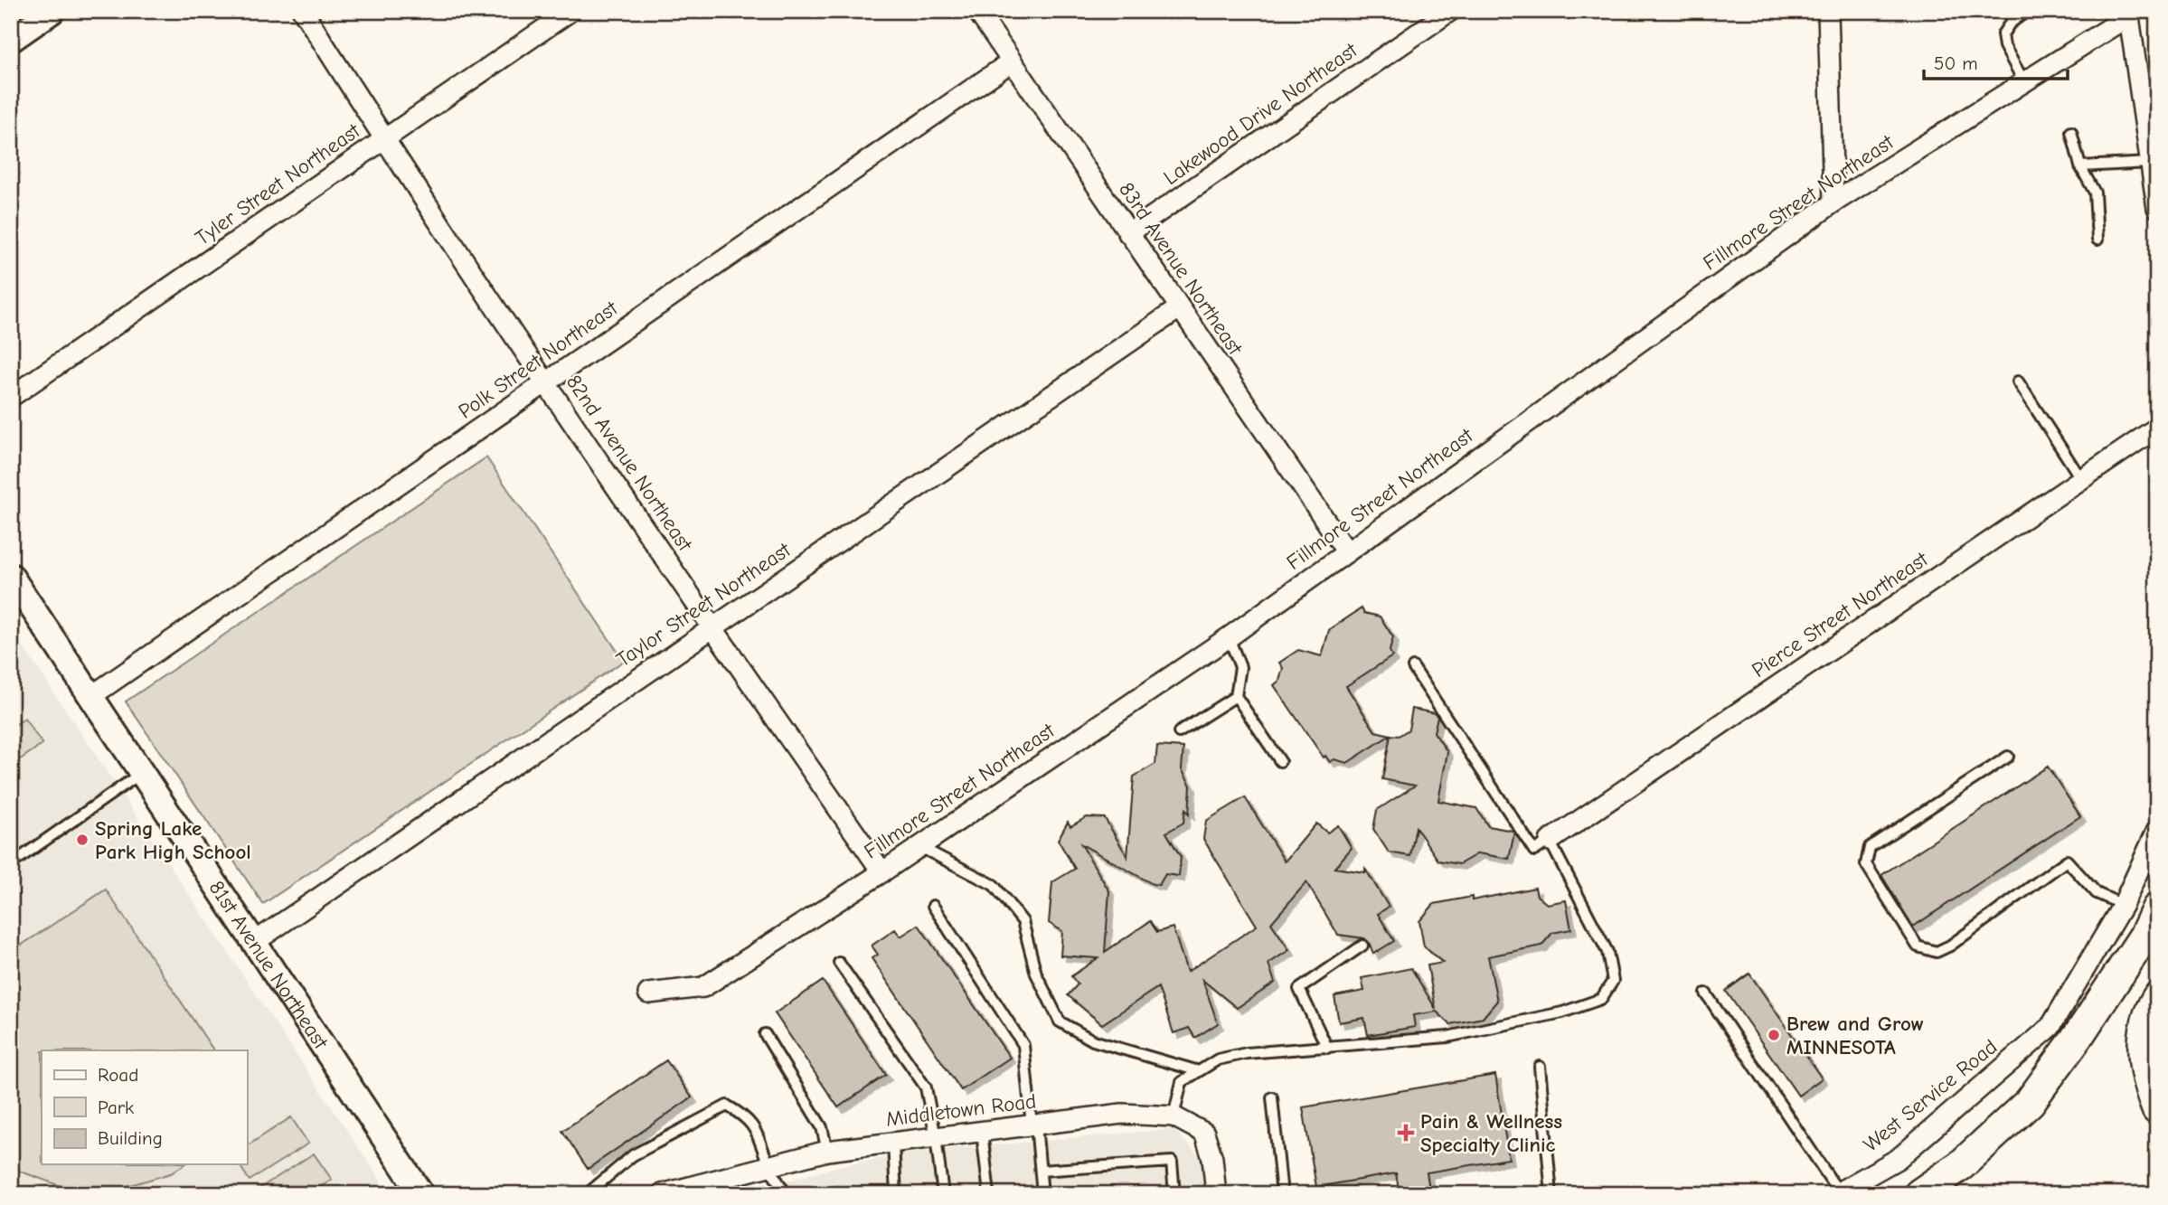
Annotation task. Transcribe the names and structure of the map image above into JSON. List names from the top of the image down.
{
  "streets": {
    "street": [
      "Lakewood Drive Northeast",
      "Tyler Street Northeast",
      "Fillmore Street Northeast",
      "83rd Avenue Northeast",
      "Polk Street Northeast",
      "82nd Avenue Northeast",
      "Taylor Street Northeast",
      "Pierce Street Northeast",
      "81st Avenue Northeast",
      "West Service Road",
      "Middletown Road"
    ]
  },
  "crossings": [
    ["Lakewood Drive Northeast", "83rd Avenue Northeast"],
    ["Tyler Street Northeast", "82nd Avenue Northeast"],
    ["Fillmore Street Northeast", "83rd Avenue Northeast"],
    ["Fillmore Street Northeast", "82nd Avenue Northeast"],
    ["83rd Avenue Northeast", "Polk Street Northeast"],
    ["83rd Avenue Northeast", "Taylor Street Northeast"],
    ["Polk Street Northeast", "82nd Avenue Northeast"],
    ["Polk Street Northeast", "81st Avenue Northeast"],
    ["82nd Avenue Northeast", "Taylor Street Northeast"],
    ["Taylor Street Northeast", "81st Avenue Northeast"]
  ],
  "places": {
    "other": ["Spring Lake Park High School", "Brew and Grow MINNESOTA"],
    "health": ["Pain & Wellness Specialty Clinic"]
  },
  "legend": ["Road", "Park", "Building"],
  "scale_bar": "50 m"
}
